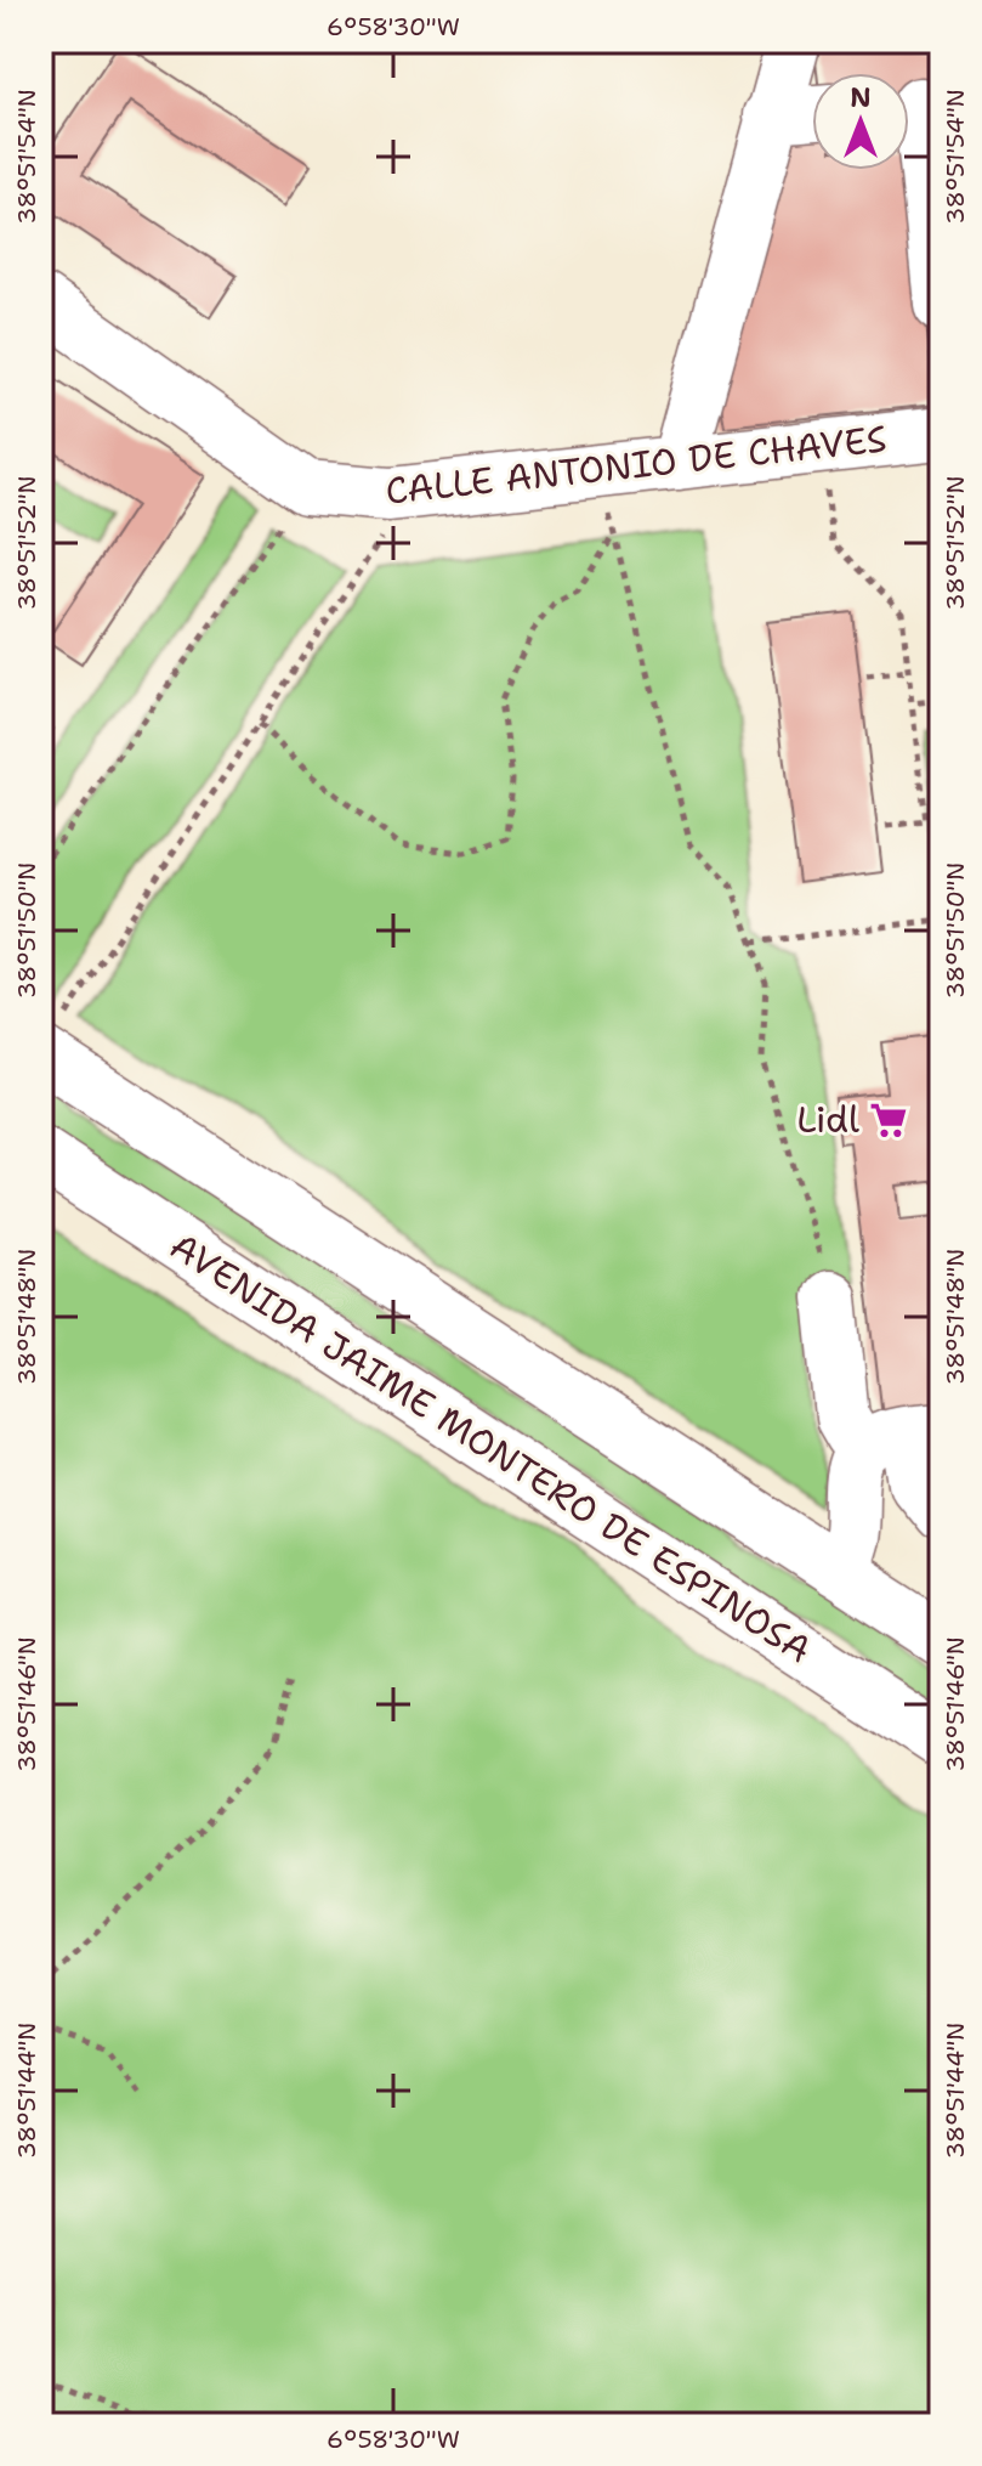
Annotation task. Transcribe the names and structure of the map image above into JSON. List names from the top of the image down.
{
  "streets": {
    "main road": ["CALLE ANTONIO DE CHAVES", "AVENIDA JAIME MONTERO DE ESPINOSA"]
  },
  "places": {
    "supermarket": ["Lidl"]
  },
  "north": "top",
  "coordinates": [
    "6°58'30\"W",
    "38°51'54\"N",
    "38°51'52\"N",
    "38°51'50\"N",
    "38°51'48\"N",
    "38°51'46\"N",
    "38°51'44\"N"
  ]
}
